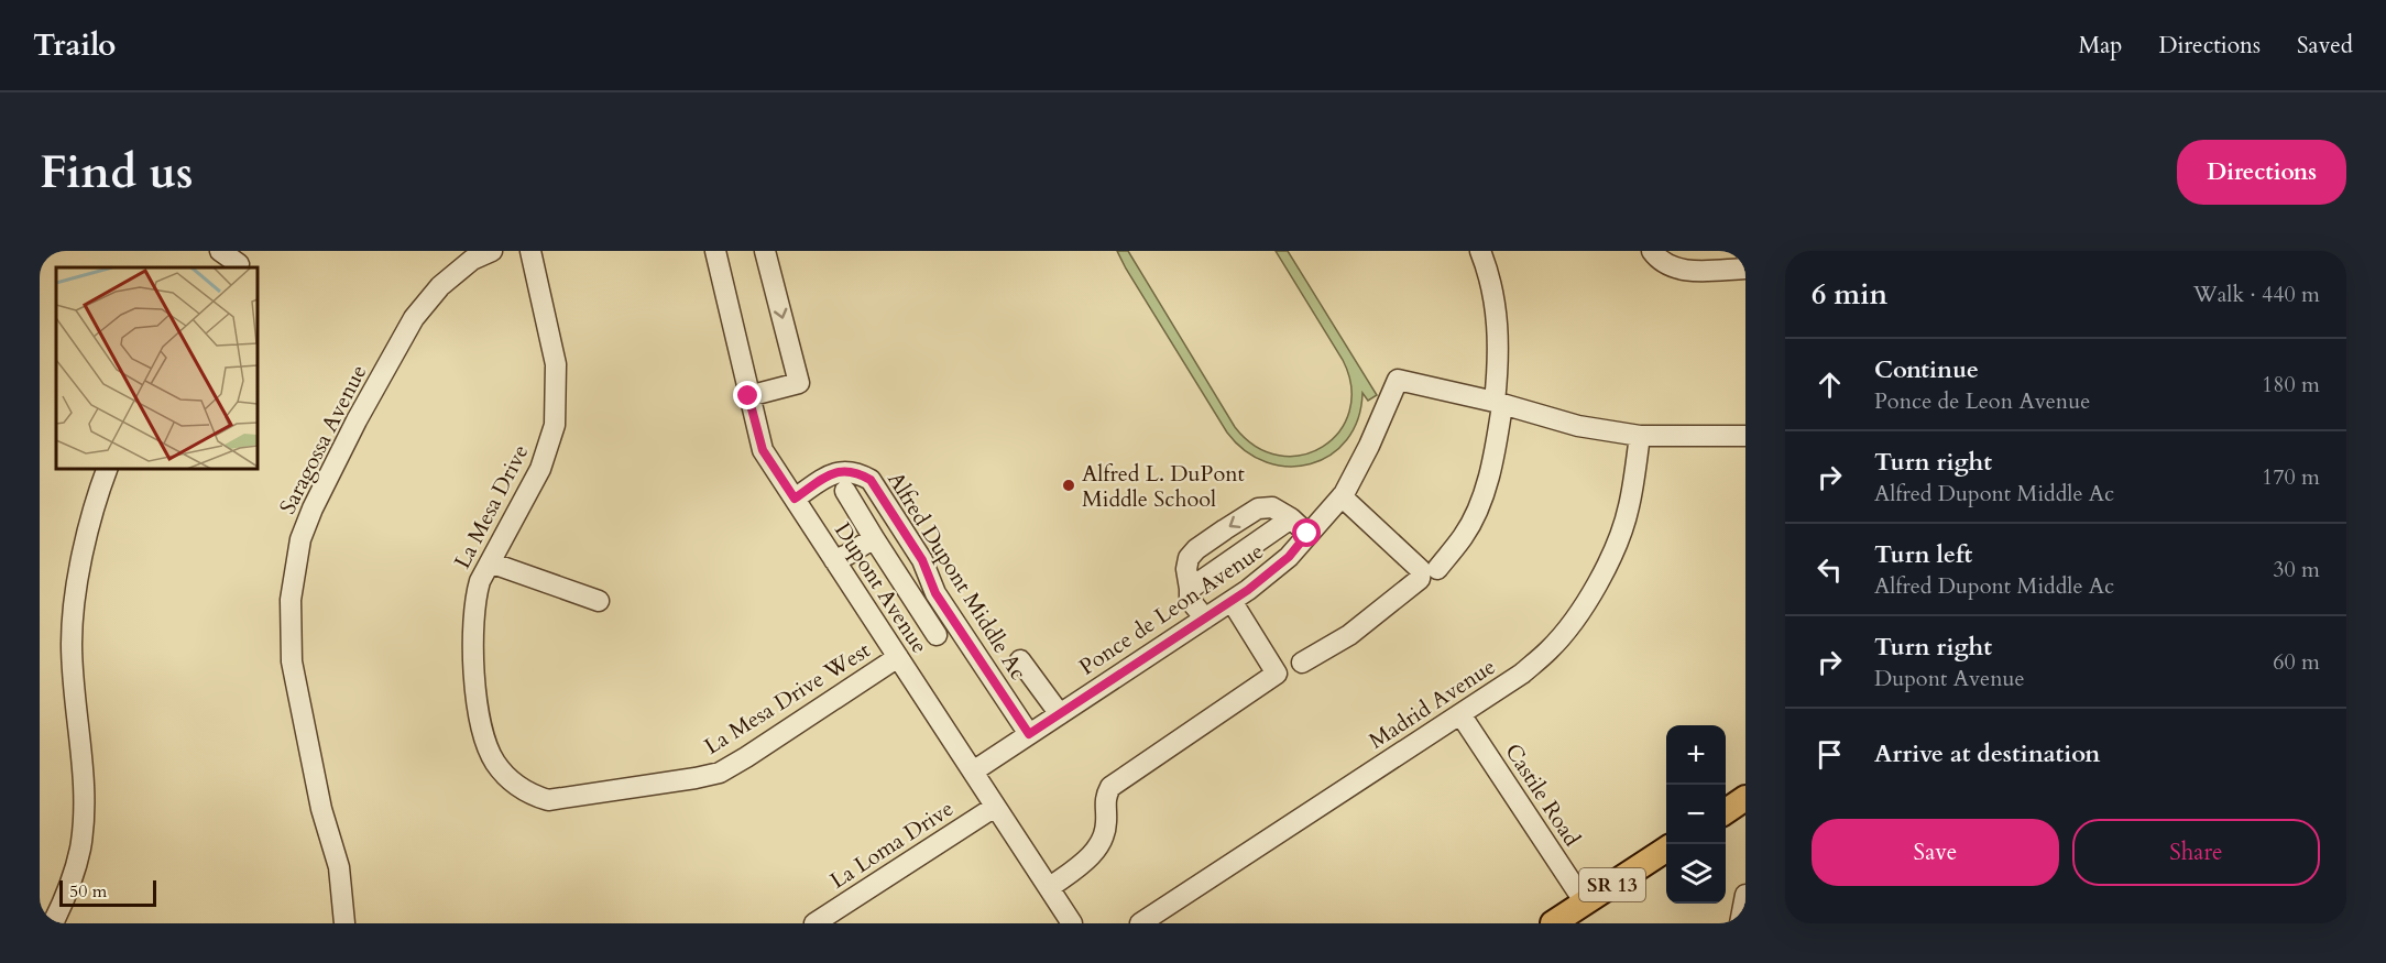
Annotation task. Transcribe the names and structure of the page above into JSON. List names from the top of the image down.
{
  "streets": {
    "main road": ["SR 13"],
    "street": [
      "Saragossa Avenue",
      "La Mesa Drive",
      "Alfred Dupont Middle Ac",
      "Dupont Avenue",
      "Ponce de Leon Avenue",
      "La Mesa Drive West",
      "Madrid Avenue",
      "Castile Road",
      "La Loma Drive"
    ]
  },
  "crossings": [
    ["La Mesa Drive", "La Mesa Drive West"],
    ["Alfred Dupont Middle Ac", "Dupont Avenue"],
    ["Alfred Dupont Middle Ac", "Ponce de Leon Avenue"],
    ["Dupont Avenue", "Ponce de Leon Avenue"],
    ["Dupont Avenue", "La Mesa Drive West"],
    ["Dupont Avenue", "La Loma Drive"],
    ["Ponce de Leon Avenue", "Madrid Avenue"],
    ["Madrid Avenue", "Castile Road"],
    ["Castile Road", "SR 13"]
  ],
  "places": ["Alfred L. DuPont Middle School"],
  "scale_bar": "50 m",
  "page": {
    "header": "Trailo",
    "nav": ["Map", "Directions", "Saved"],
    "buttons": [
      "Directions",
      ["Save", "Share"]
    ],
    "title": "Find us",
    "heading": ["6 min", "Walk · 440 m"],
    "list": [
      ["Continue", "Ponce de Leon Avenue", "180 m"],
      ["Turn right", "Alfred Dupont Middle Ac", "170 m"],
      ["Turn left", "Alfred Dupont Middle Ac", "30 m"],
      ["Turn right", "Dupont Avenue", "60 m"],
      "Arrive at destination"
    ],
    "map_buttons": ["+", "−"],
    "scale": "50 m"
  }
}
